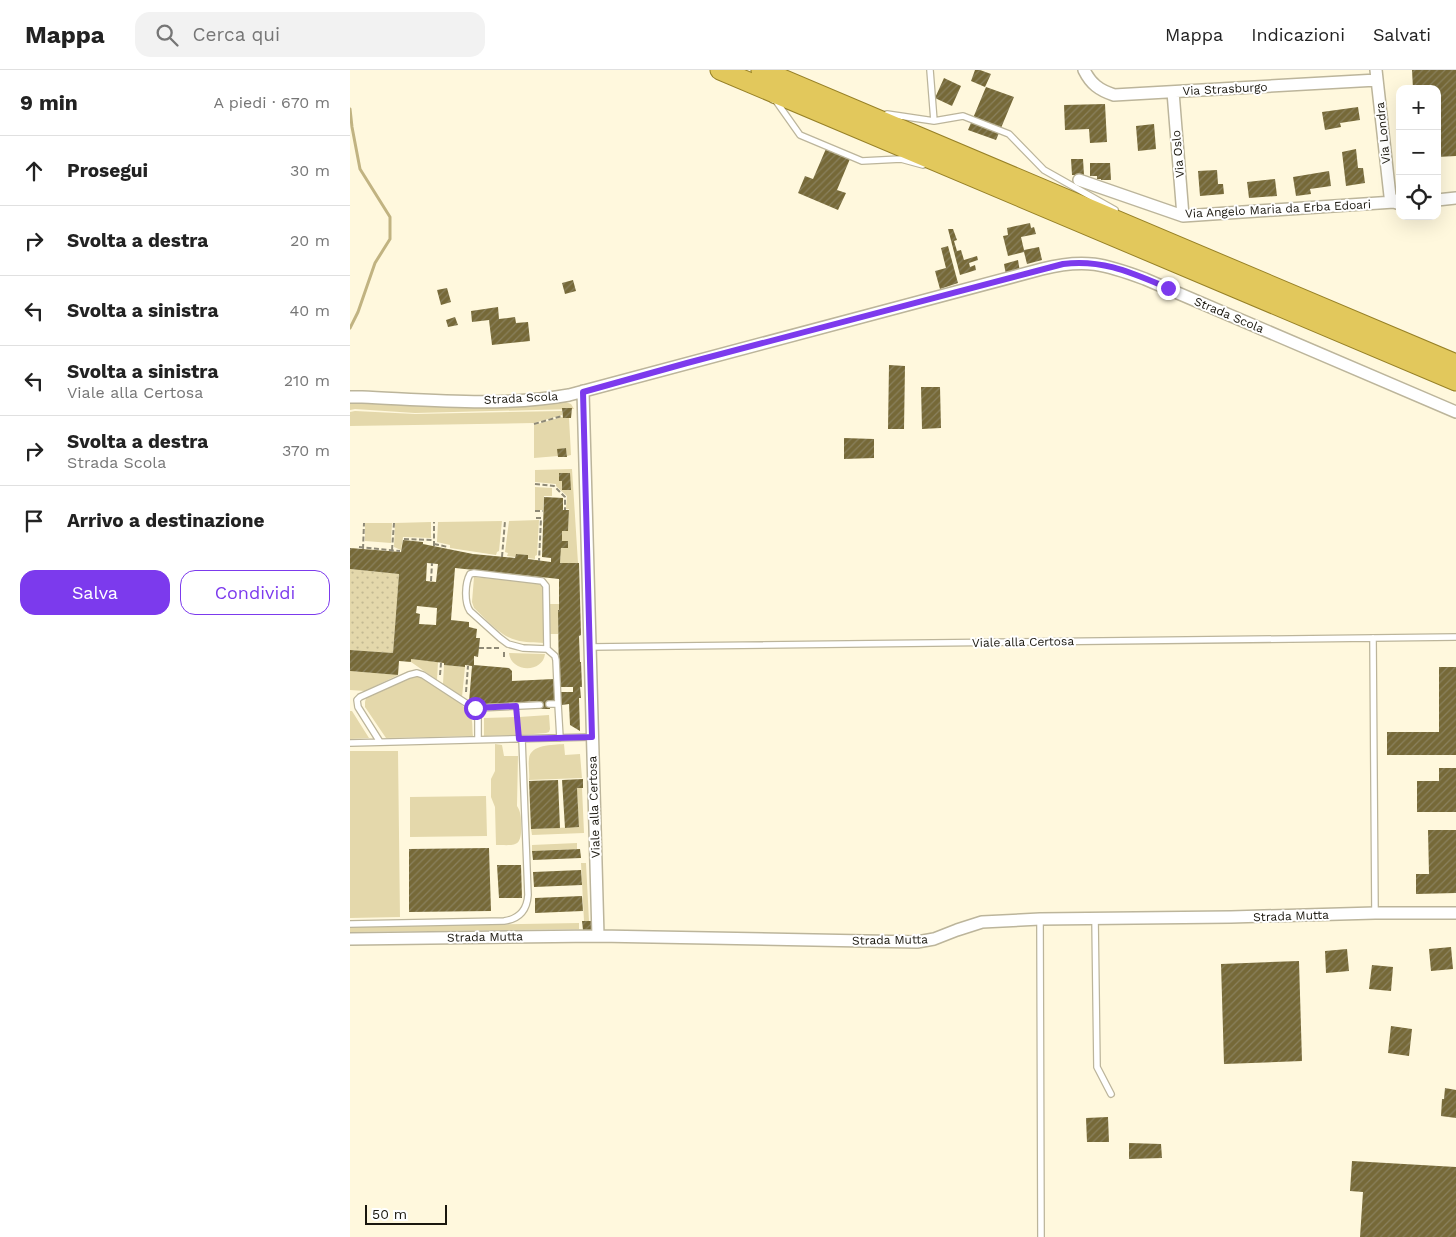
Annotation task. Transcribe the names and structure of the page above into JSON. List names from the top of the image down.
{
  "streets": {
    "street": [
      "Via Strasburgo",
      "Via Londra",
      "Via Oslo",
      "Via Angelo Maria da Erba Edoari",
      "Strada Scola",
      "Viale alla Certosa",
      "Strada Mutta"
    ]
  },
  "crossings": [
    ["Via Strasburgo", "Via Londra"],
    ["Via Strasburgo", "Via Oslo"],
    ["Via Londra", "Via Angelo Maria da Erba Edoari"],
    ["Via Oslo", "Via Angelo Maria da Erba Edoari"],
    ["Strada Scola", "Viale alla Certosa"],
    ["Viale alla Certosa", "Strada Mutta"]
  ],
  "scale_bar": "50 m",
  "page": {
    "header": "Mappa",
    "search": "Cerca qui",
    "nav": ["Mappa", "Indicazioni", "Salvati"],
    "heading": ["9 min", "A piedi · 670 m"],
    "map_buttons": ["+", "−"],
    "list": [
      ["Prosegui", "30 m"],
      ["Svolta a destra", "20 m"],
      ["Svolta a sinistra", "40 m"],
      ["Svolta a sinistra", "Viale alla Certosa", "210 m"],
      ["Svolta a destra", "Strada Scola", "370 m"],
      "Arrivo a destinazione"
    ],
    "buttons": ["Salva", "Condividi"],
    "scale": "50 m"
  }
}
